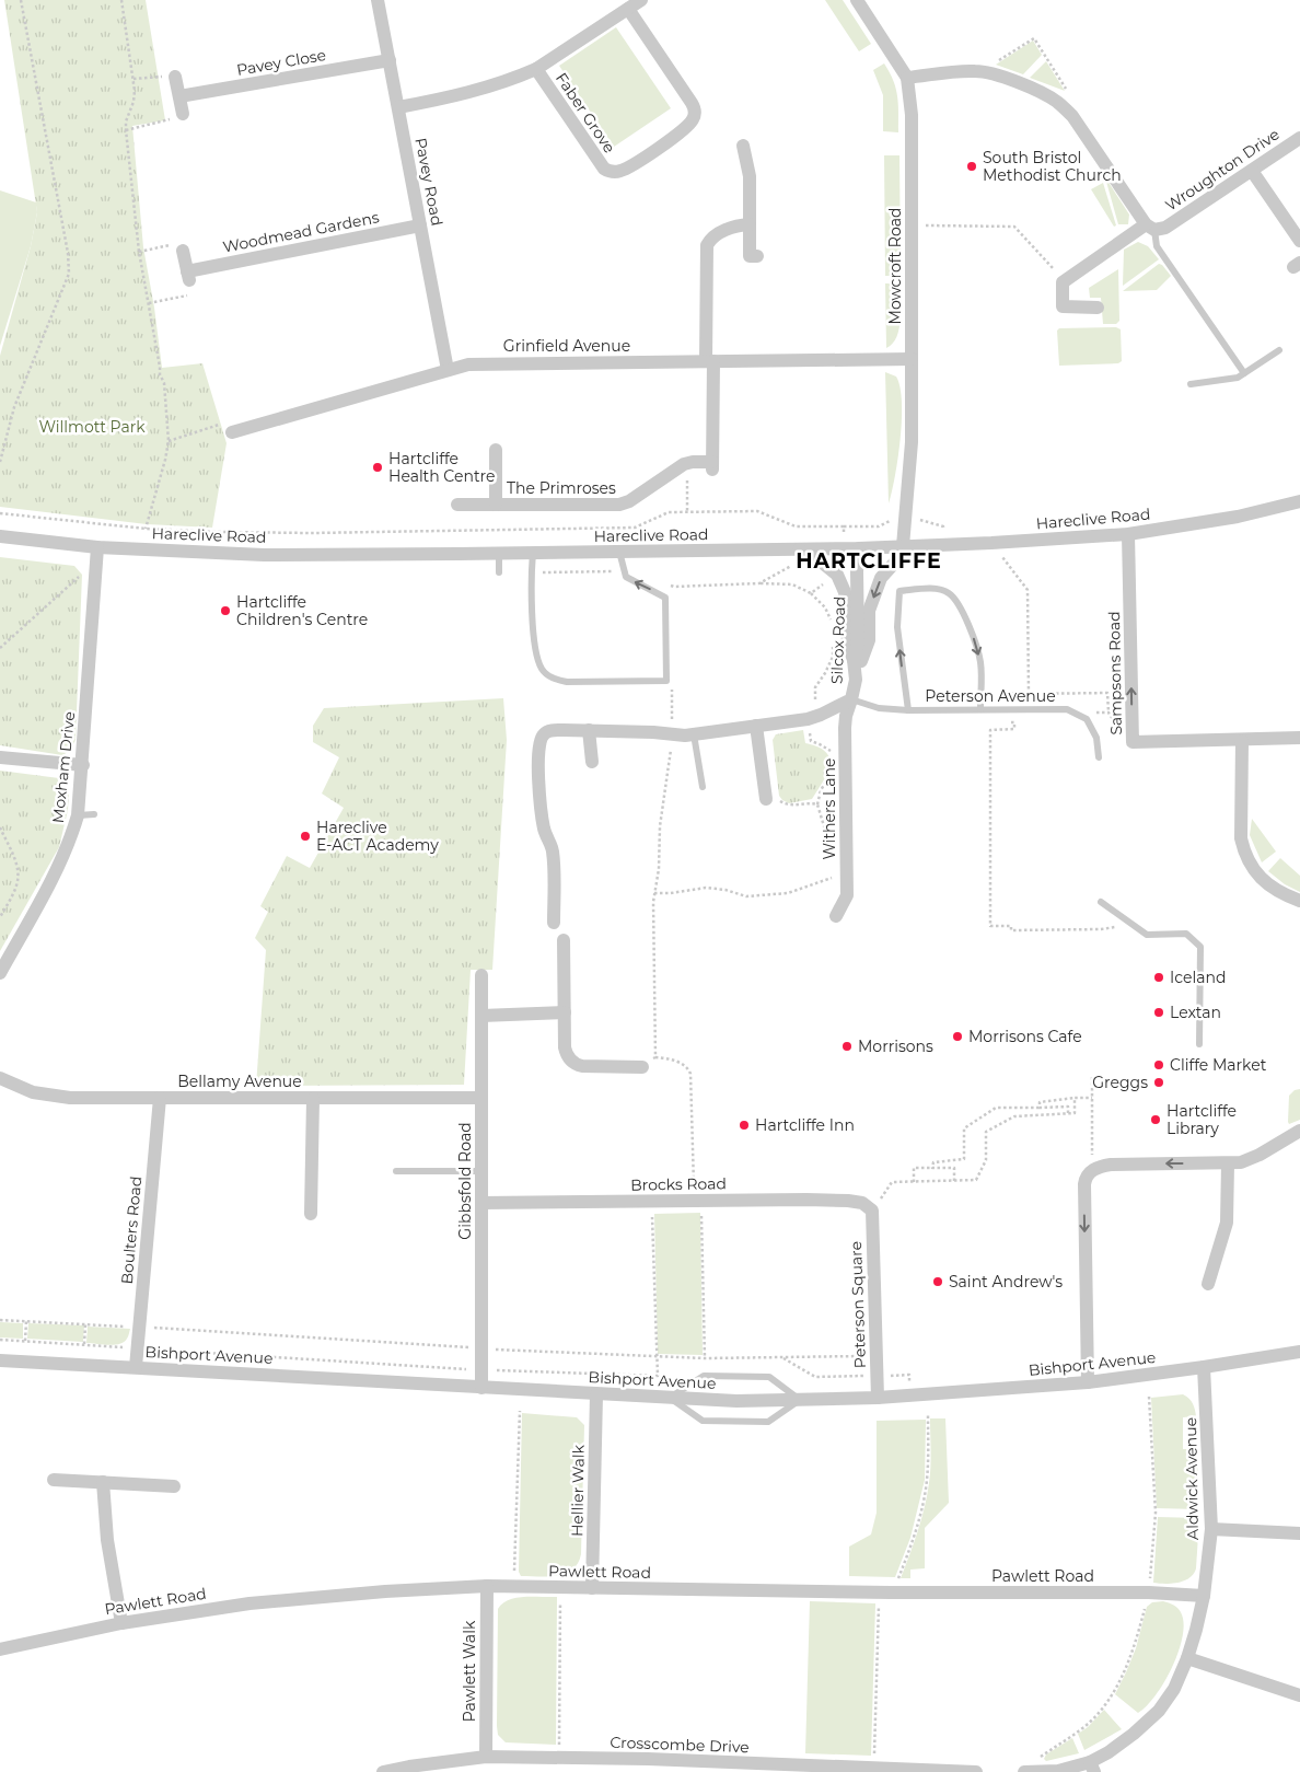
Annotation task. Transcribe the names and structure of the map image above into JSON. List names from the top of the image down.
{
  "streets": {
    "street": [
      "Pavey Close",
      "Faber Grove",
      "Wroughton Drive",
      "Pavey Road",
      "Woodmead Gardens",
      "Mowcroft Road",
      "Grinfield Avenue",
      "The Primroses",
      "Hareclive Road",
      "Silcox Road",
      "Sampsons Road",
      "Moxham Drive",
      "Withers Lane",
      "Bellamy Avenue",
      "Gibbsfold Road",
      "Brocks Road",
      "Boulters Road",
      "Peterson Square",
      "Bishport Avenue",
      "Aldwick Avenue",
      "Hellier Walk",
      "Pawlett Road",
      "Pawlett Walk",
      "Crosscombe Drive"
    ],
    "lane": ["Peterson Avenue"]
  },
  "crossings": [
    ["Pavey Close", "Pavey Road"],
    ["Pavey Road", "Woodmead Gardens"],
    ["Pavey Road", "Grinfield Avenue"],
    ["Mowcroft Road", "Grinfield Avenue"],
    ["Mowcroft Road", "Hareclive Road"],
    ["Hareclive Road", "Silcox Road"],
    ["Hareclive Road", "Sampsons Road"],
    ["Hareclive Road", "Moxham Drive"],
    ["Silcox Road", "Peterson Avenue"],
    ["Silcox Road", "Withers Lane"],
    ["Peterson Avenue", "Withers Lane"],
    ["Bellamy Avenue", "Gibbsfold Road"],
    ["Bellamy Avenue", "Boulters Road"],
    ["Gibbsfold Road", "Brocks Road"],
    ["Gibbsfold Road", "Bishport Avenue"],
    ["Brocks Road", "Peterson Square"],
    ["Boulters Road", "Bishport Avenue"],
    ["Peterson Square", "Bishport Avenue"],
    ["Bishport Avenue", "Aldwick Avenue"],
    ["Bishport Avenue", "Hellier Walk"],
    ["Aldwick Avenue", "Pawlett Road"],
    ["Hellier Walk", "Pawlett Road"],
    ["Pawlett Road", "Pawlett Walk"],
    ["Pawlett Walk", "Crosscombe Drive"]
  ],
  "districts": ["HARTCLIFFE"],
  "parks": ["Willmott Park"],
  "places": [
    "South Bristol Methodist Church",
    "Hartcliffe Health Centre",
    "Hartcliffe Children's Centre",
    "Hareclive E-ACT Academy",
    "Iceland",
    "Lextan",
    "Morrisons Cafe",
    "Morrisons",
    "Cliffe Market",
    "Greggs",
    "Hartcliffe Library",
    "Hartcliffe Inn",
    "Saint Andrew's"
  ]
}
